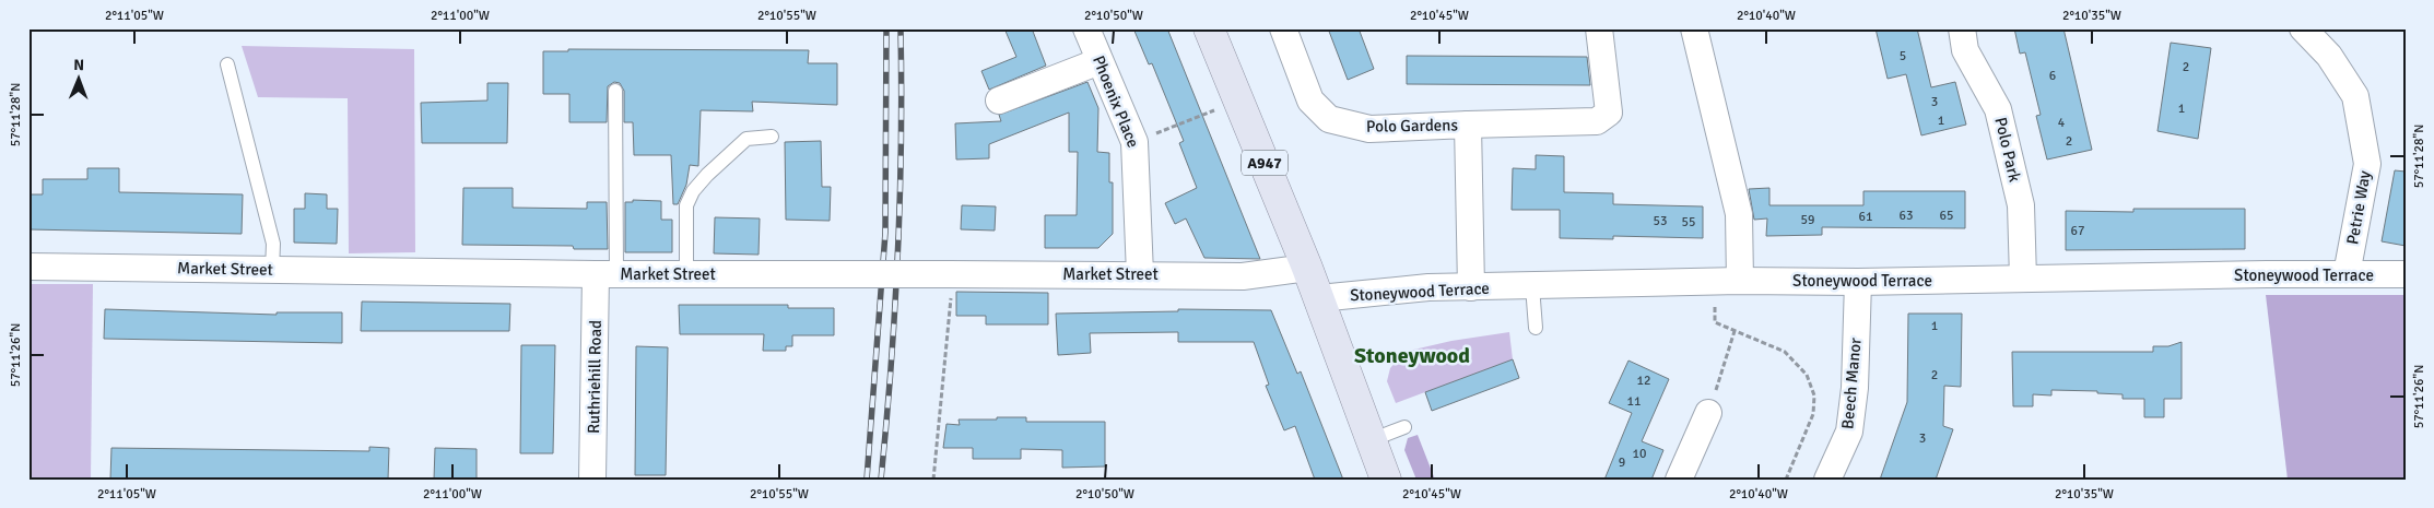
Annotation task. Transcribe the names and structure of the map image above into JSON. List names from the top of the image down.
{
  "streets": {
    "main road": ["A947"],
    "street": [
      "Phoenix Place",
      "Polo Gardens",
      "Polo Park",
      "Petrie Way",
      "Market Street",
      "Stoneywood Terrace",
      "Ruthriehill Road",
      "Beech Manor"
    ]
  },
  "crossings": [
    ["Phoenix Place", "Market Street"],
    ["Polo Gardens", "Stoneywood Terrace"],
    ["Polo Park", "Stoneywood Terrace"],
    ["A947", "Market Street"],
    ["A947", "Stoneywood Terrace"],
    ["Petrie Way", "Stoneywood Terrace"],
    ["Market Street", "Ruthriehill Road"],
    ["Stoneywood Terrace", "Beech Manor"]
  ],
  "districts": ["Stoneywood"],
  "house_numbers": [
    "5",
    "2",
    "6",
    "3",
    "1",
    "1",
    "4",
    "2",
    "63",
    "65",
    "61",
    "59",
    "53",
    "55",
    "67",
    "1",
    "2",
    "12",
    "11",
    "3",
    "10",
    "9"
  ],
  "north": "top",
  "coordinates": [
    "2°11'05\"W",
    "2°11'00\"W",
    "2°10'55\"W",
    "2°10'50\"W",
    "2°10'45\"W",
    "2°10'40\"W",
    "2°10'35\"W",
    "57°11'28\"N",
    "57°11'26\"N"
  ]
}
